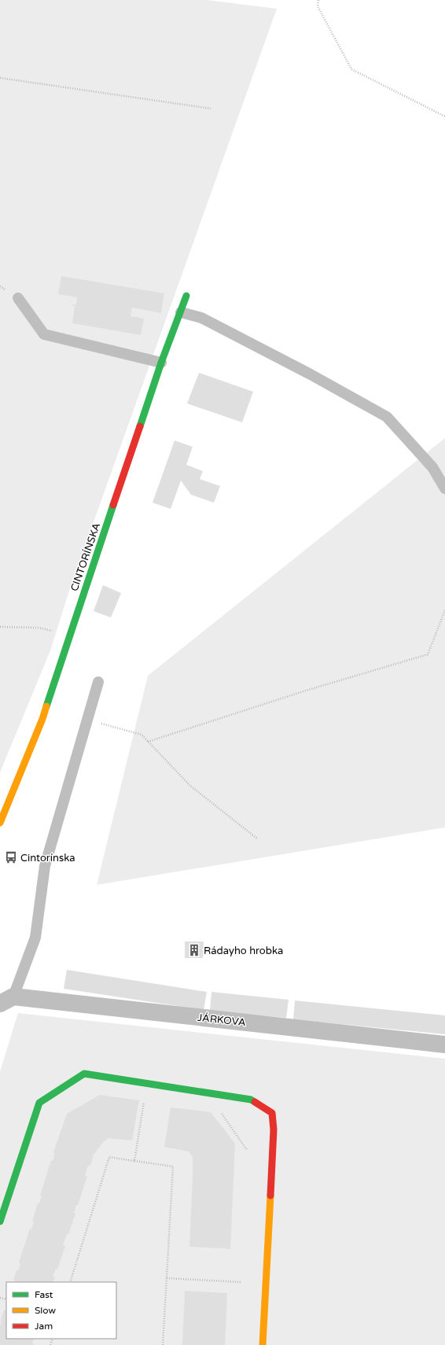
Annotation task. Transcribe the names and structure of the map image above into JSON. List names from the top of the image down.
{
  "streets": {
    "street": ["CINTORÍNSKA", "JÁRKOVA"]
  },
  "places": {
    "bus stop": ["Cintorínska"],
    "building": ["Rádayho hrobka"]
  },
  "legend": ["Fast", "Slow", "Jam"]
}
